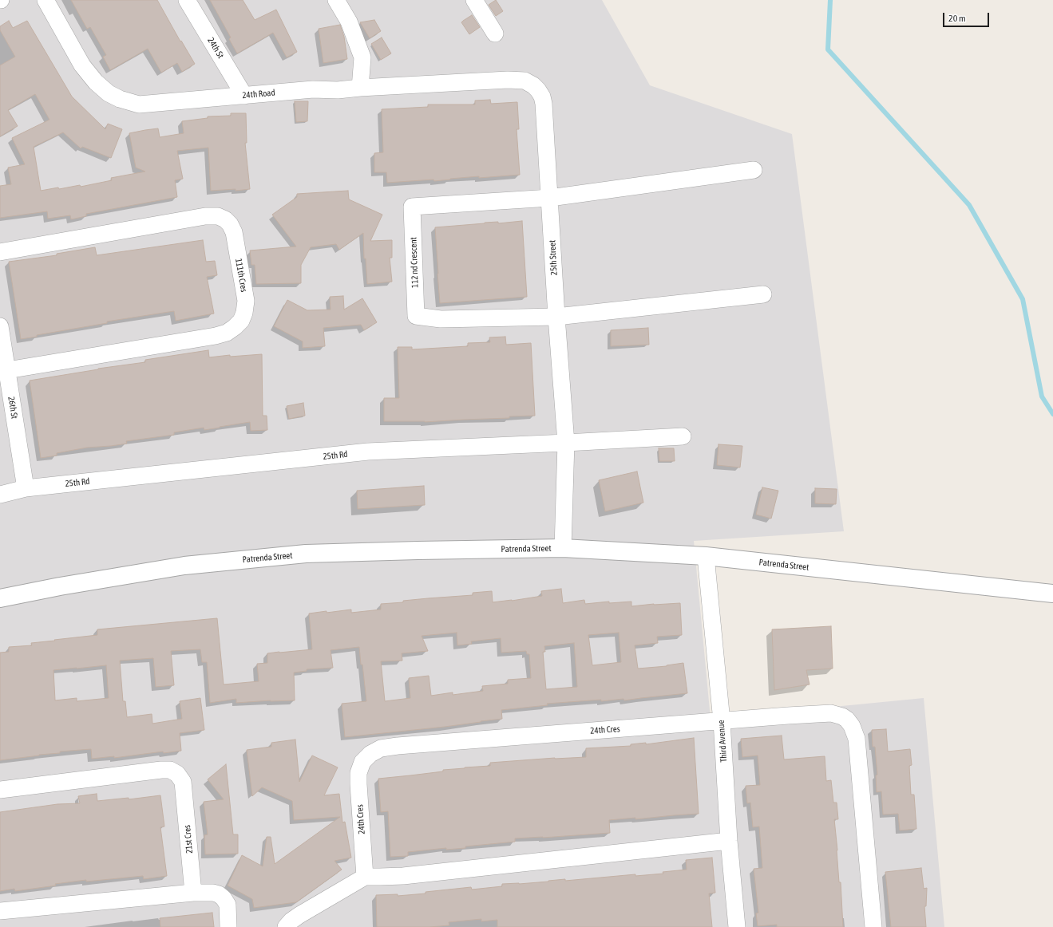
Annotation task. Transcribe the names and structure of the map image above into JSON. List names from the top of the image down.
{
  "streets": {
    "street": [
      "24th St",
      "24th Road",
      "25th Street",
      "112 nd Crescent",
      "111th Cres",
      "26th St",
      "25th Rd",
      "Patrenda Street",
      "24th Cres",
      "Third Avenue",
      "21st Cres"
    ]
  },
  "crossings": [
    ["24th St", "24th Road"],
    ["24th Road", "25th Street"],
    ["25th Street", "112 nd Crescent"],
    ["25th Street", "25th Rd"],
    ["111th Cres", "26th St"],
    ["26th St", "25th Rd"],
    ["Patrenda Street", "Third Avenue"],
    ["24th Cres", "Third Avenue"]
  ],
  "scale_bar": "20 m"
}
